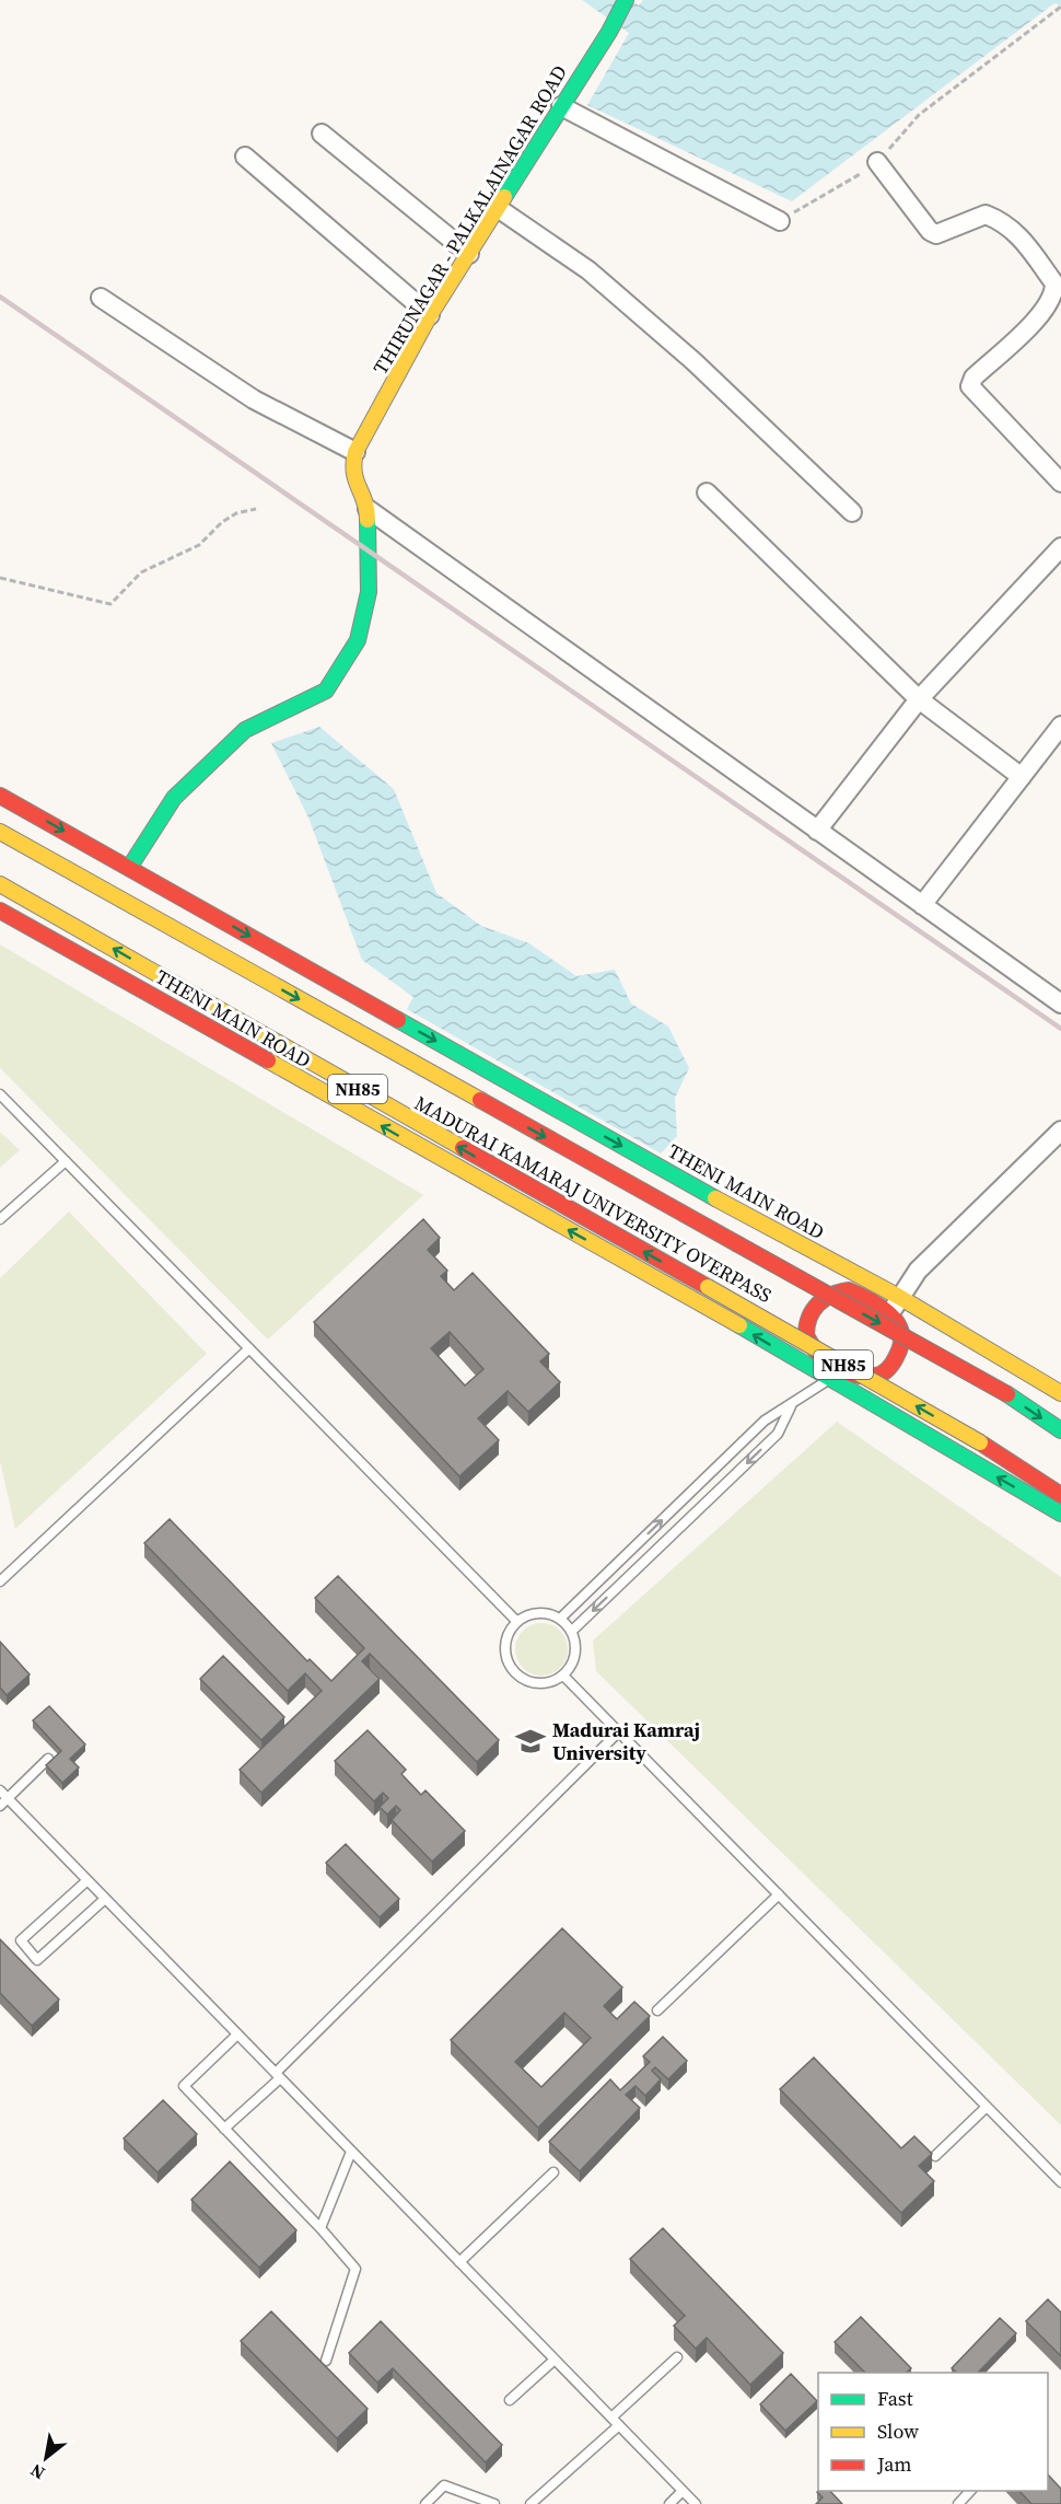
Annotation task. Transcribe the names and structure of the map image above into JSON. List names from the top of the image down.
{
  "streets": {
    "main road": [
      "THIRUNAGAR - PALKALAINAGAR ROAD",
      "THENI MAIN ROAD",
      "NH85",
      "MADURAI KAMARAJ UNIVERSITY OVERPASS"
    ]
  },
  "places": {
    "school or university": ["Madurai Kamraj University"]
  },
  "legend": ["Fast", "Slow", "Jam"],
  "north": "bottom left"
}
